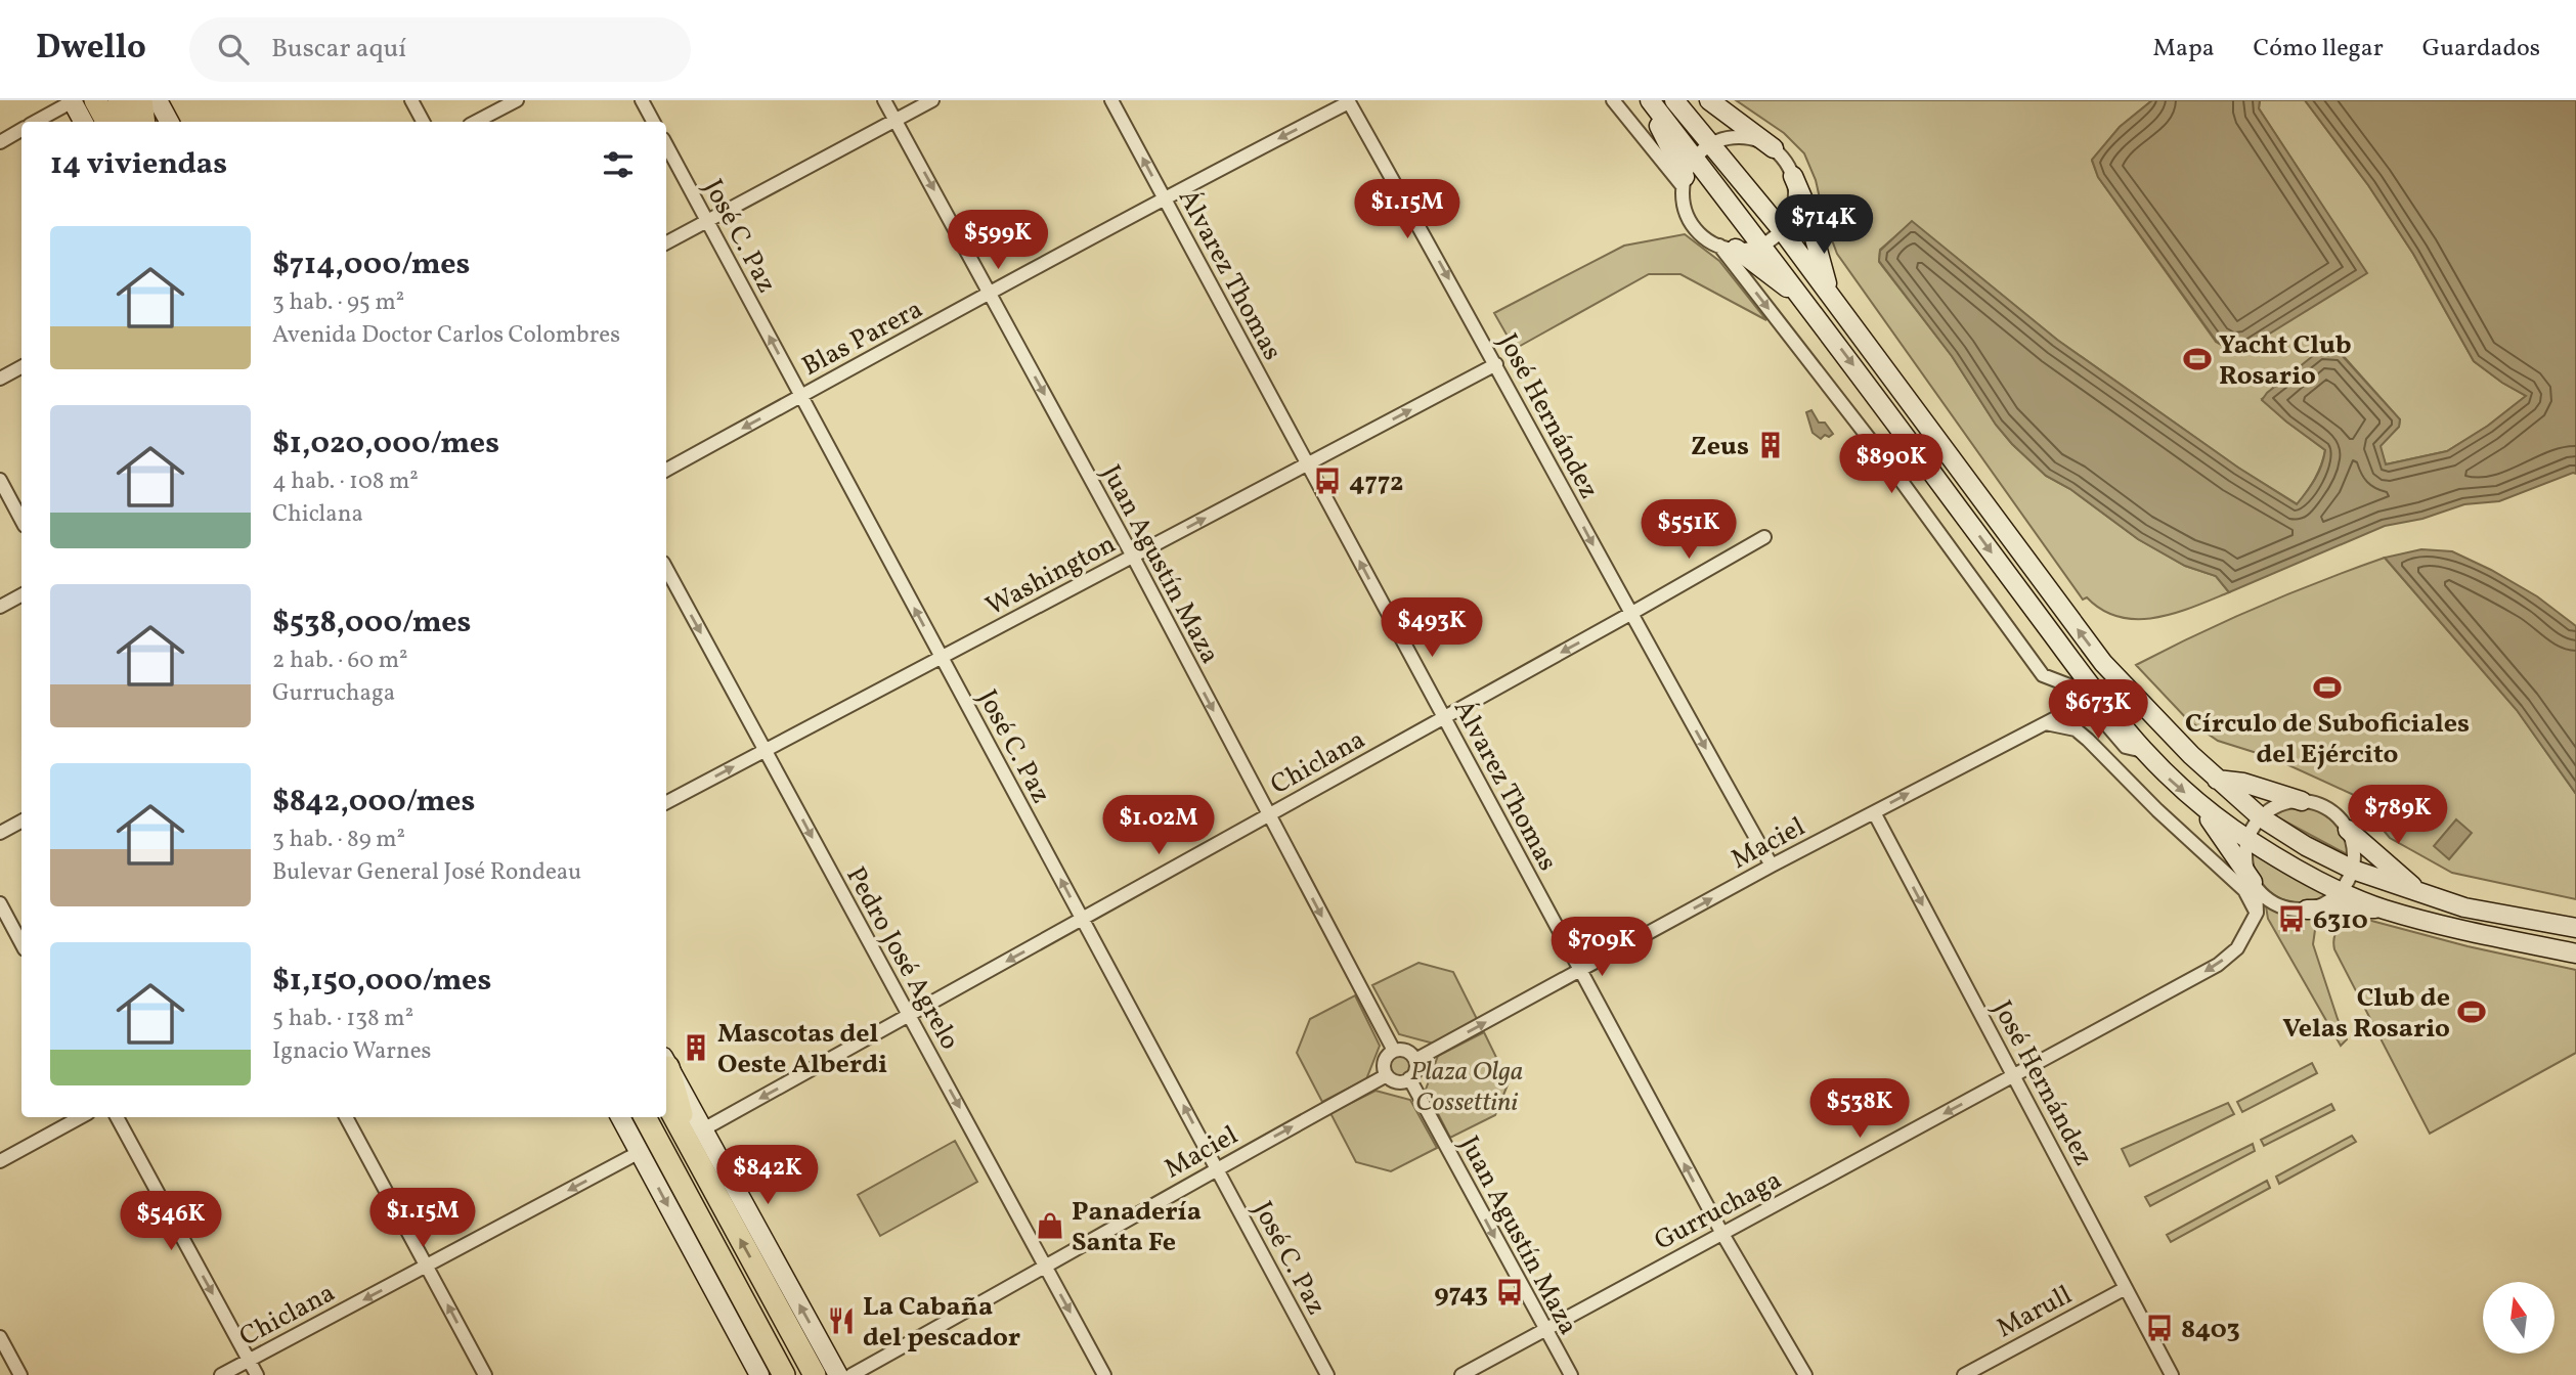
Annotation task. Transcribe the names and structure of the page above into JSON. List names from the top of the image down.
{
  "streets": {
    "street": [
      "José C. Paz",
      "Álvarez Thomas",
      "Blas Parera",
      "José Hernández",
      "Juan Agustín Maza",
      "Washington",
      "Chiclana",
      "Maciel",
      "Pedro José Agrelo",
      "Gurruchaga",
      "Marull"
    ]
  },
  "crossings": [
    ["José C. Paz", "Blas Parera"],
    ["José C. Paz", "Washington"],
    ["José C. Paz", "Chiclana"],
    ["José C. Paz", "Maciel"],
    ["Álvarez Thomas", "Blas Parera"],
    ["Álvarez Thomas", "Washington"],
    ["Álvarez Thomas", "Chiclana"],
    ["Álvarez Thomas", "Maciel"],
    ["Álvarez Thomas", "Gurruchaga"],
    ["Blas Parera", "José Hernández"],
    ["Blas Parera", "Juan Agustín Maza"],
    ["José Hernández", "Washington"],
    ["José Hernández", "Chiclana"],
    ["José Hernández", "Maciel"],
    ["José Hernández", "Gurruchaga"],
    ["José Hernández", "Marull"],
    ["Juan Agustín Maza", "Washington"],
    ["Juan Agustín Maza", "Chiclana"],
    ["Juan Agustín Maza", "Maciel"],
    ["Juan Agustín Maza", "Gurruchaga"],
    ["Washington", "Pedro José Agrelo"],
    ["Chiclana", "Pedro José Agrelo"],
    ["Maciel", "Pedro José Agrelo"]
  ],
  "one_way": [
    "José C. Paz",
    "Álvarez Thomas",
    "Blas Parera",
    "José Hernández",
    "Juan Agustín Maza",
    "Washington",
    "Chiclana",
    "Maciel",
    "Pedro José Agrelo",
    "Gurruchaga"
  ],
  "parks": ["Plaza Olga Cossettini"],
  "places": {
    "sports": ["Yacht Club Rosario", "Círculo de Suboficiales del Ejército", "Club de Velas Rosario"],
    "building": ["Zeus", "Mascotas del Oeste Alberdi"],
    "bus stop": [
      "4772",
      "6310",
      "9743",
      "8403"
    ],
    "shop": ["Panadería Santa Fe"],
    "restaurant": ["La Cabaña del pescador"]
  },
  "north": "top",
  "page": {
    "header": "Dwello",
    "search": "Buscar aquí",
    "nav": ["Mapa", "Cómo llegar", "Guardados"],
    "heading": "14 viviendas",
    "price": [
      "$1.15M",
      "$714K",
      "$599K",
      "$890K",
      "$551K",
      "$493K",
      "$673K",
      "$789K",
      "$1.02M",
      "$709K",
      "$538K",
      "$842K",
      "$1.15M",
      "$546K"
    ],
    "list": [
      {
        "name": "$714,000/mes",
        "note": "3 hab. · 95 m² · Avenida Doctor Carlos Colombres"
      },
      {
        "name": "$1,020,000/mes",
        "note": "4 hab. · 108 m² · Chiclana"
      },
      {
        "name": "$538,000/mes",
        "note": "2 hab. · 60 m² · Gurruchaga"
      },
      {
        "name": "$842,000/mes",
        "note": "3 hab. · 89 m² · Bulevar General José Rondeau"
      },
      {
        "name": "$1,150,000/mes",
        "note": "5 hab. · 138 m² · Ignacio Warnes"
      }
    ]
  }
}
